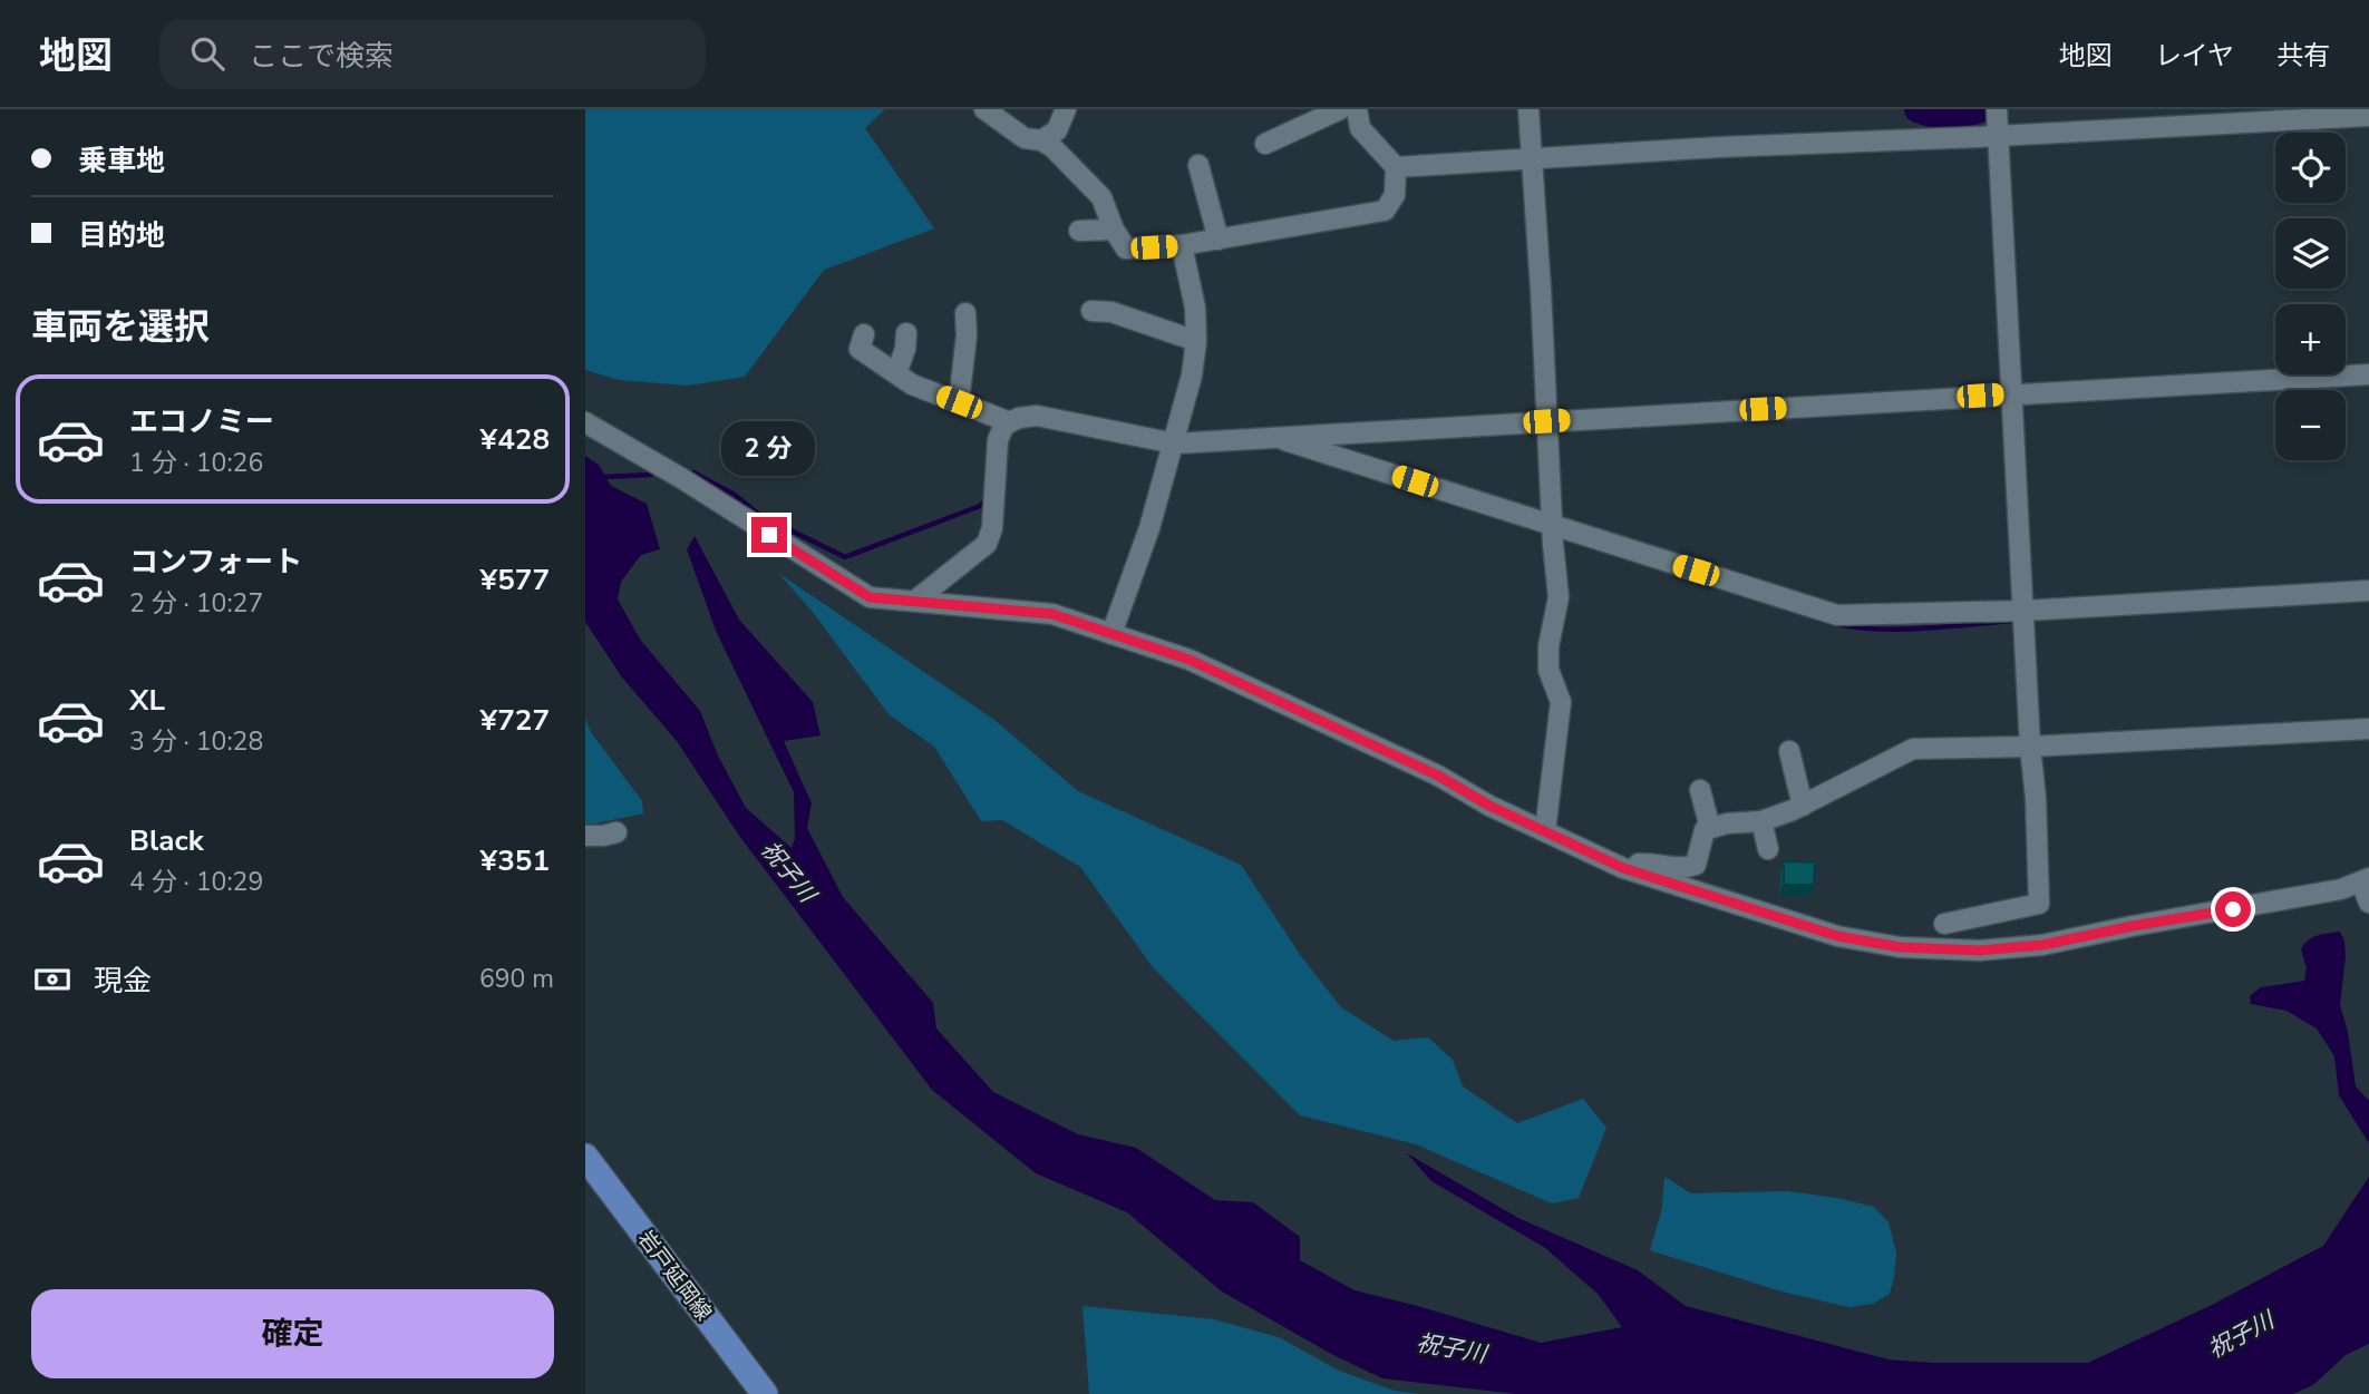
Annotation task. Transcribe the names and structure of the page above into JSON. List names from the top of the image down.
{
  "streets": {
    "main road": ["岩戸延岡線"]
  },
  "water": ["祝子川"],
  "page": {
    "header": "地図",
    "search": "ここで検索",
    "nav": ["地図", "レイヤ", "共有"],
    "banner": ["乗車地", "目的地"],
    "map_buttons": ["+", "−"],
    "heading": "車両を選択",
    "list": [
      {
        "name": "エコノミー",
        "note": "1 分 · 10:26",
        "value": "¥428"
      },
      {
        "name": "コンフォート",
        "note": "2 分 · 10:27",
        "value": "¥577"
      },
      {
        "name": "XL",
        "note": "3 分 · 10:28",
        "value": "¥727"
      },
      {
        "name": "Black",
        "note": "4 分 · 10:29",
        "value": "¥351"
      }
    ],
    "bubble": "2 分",
    "pay": ["現金", "690 m"],
    "buttons": "確定"
  }
}
